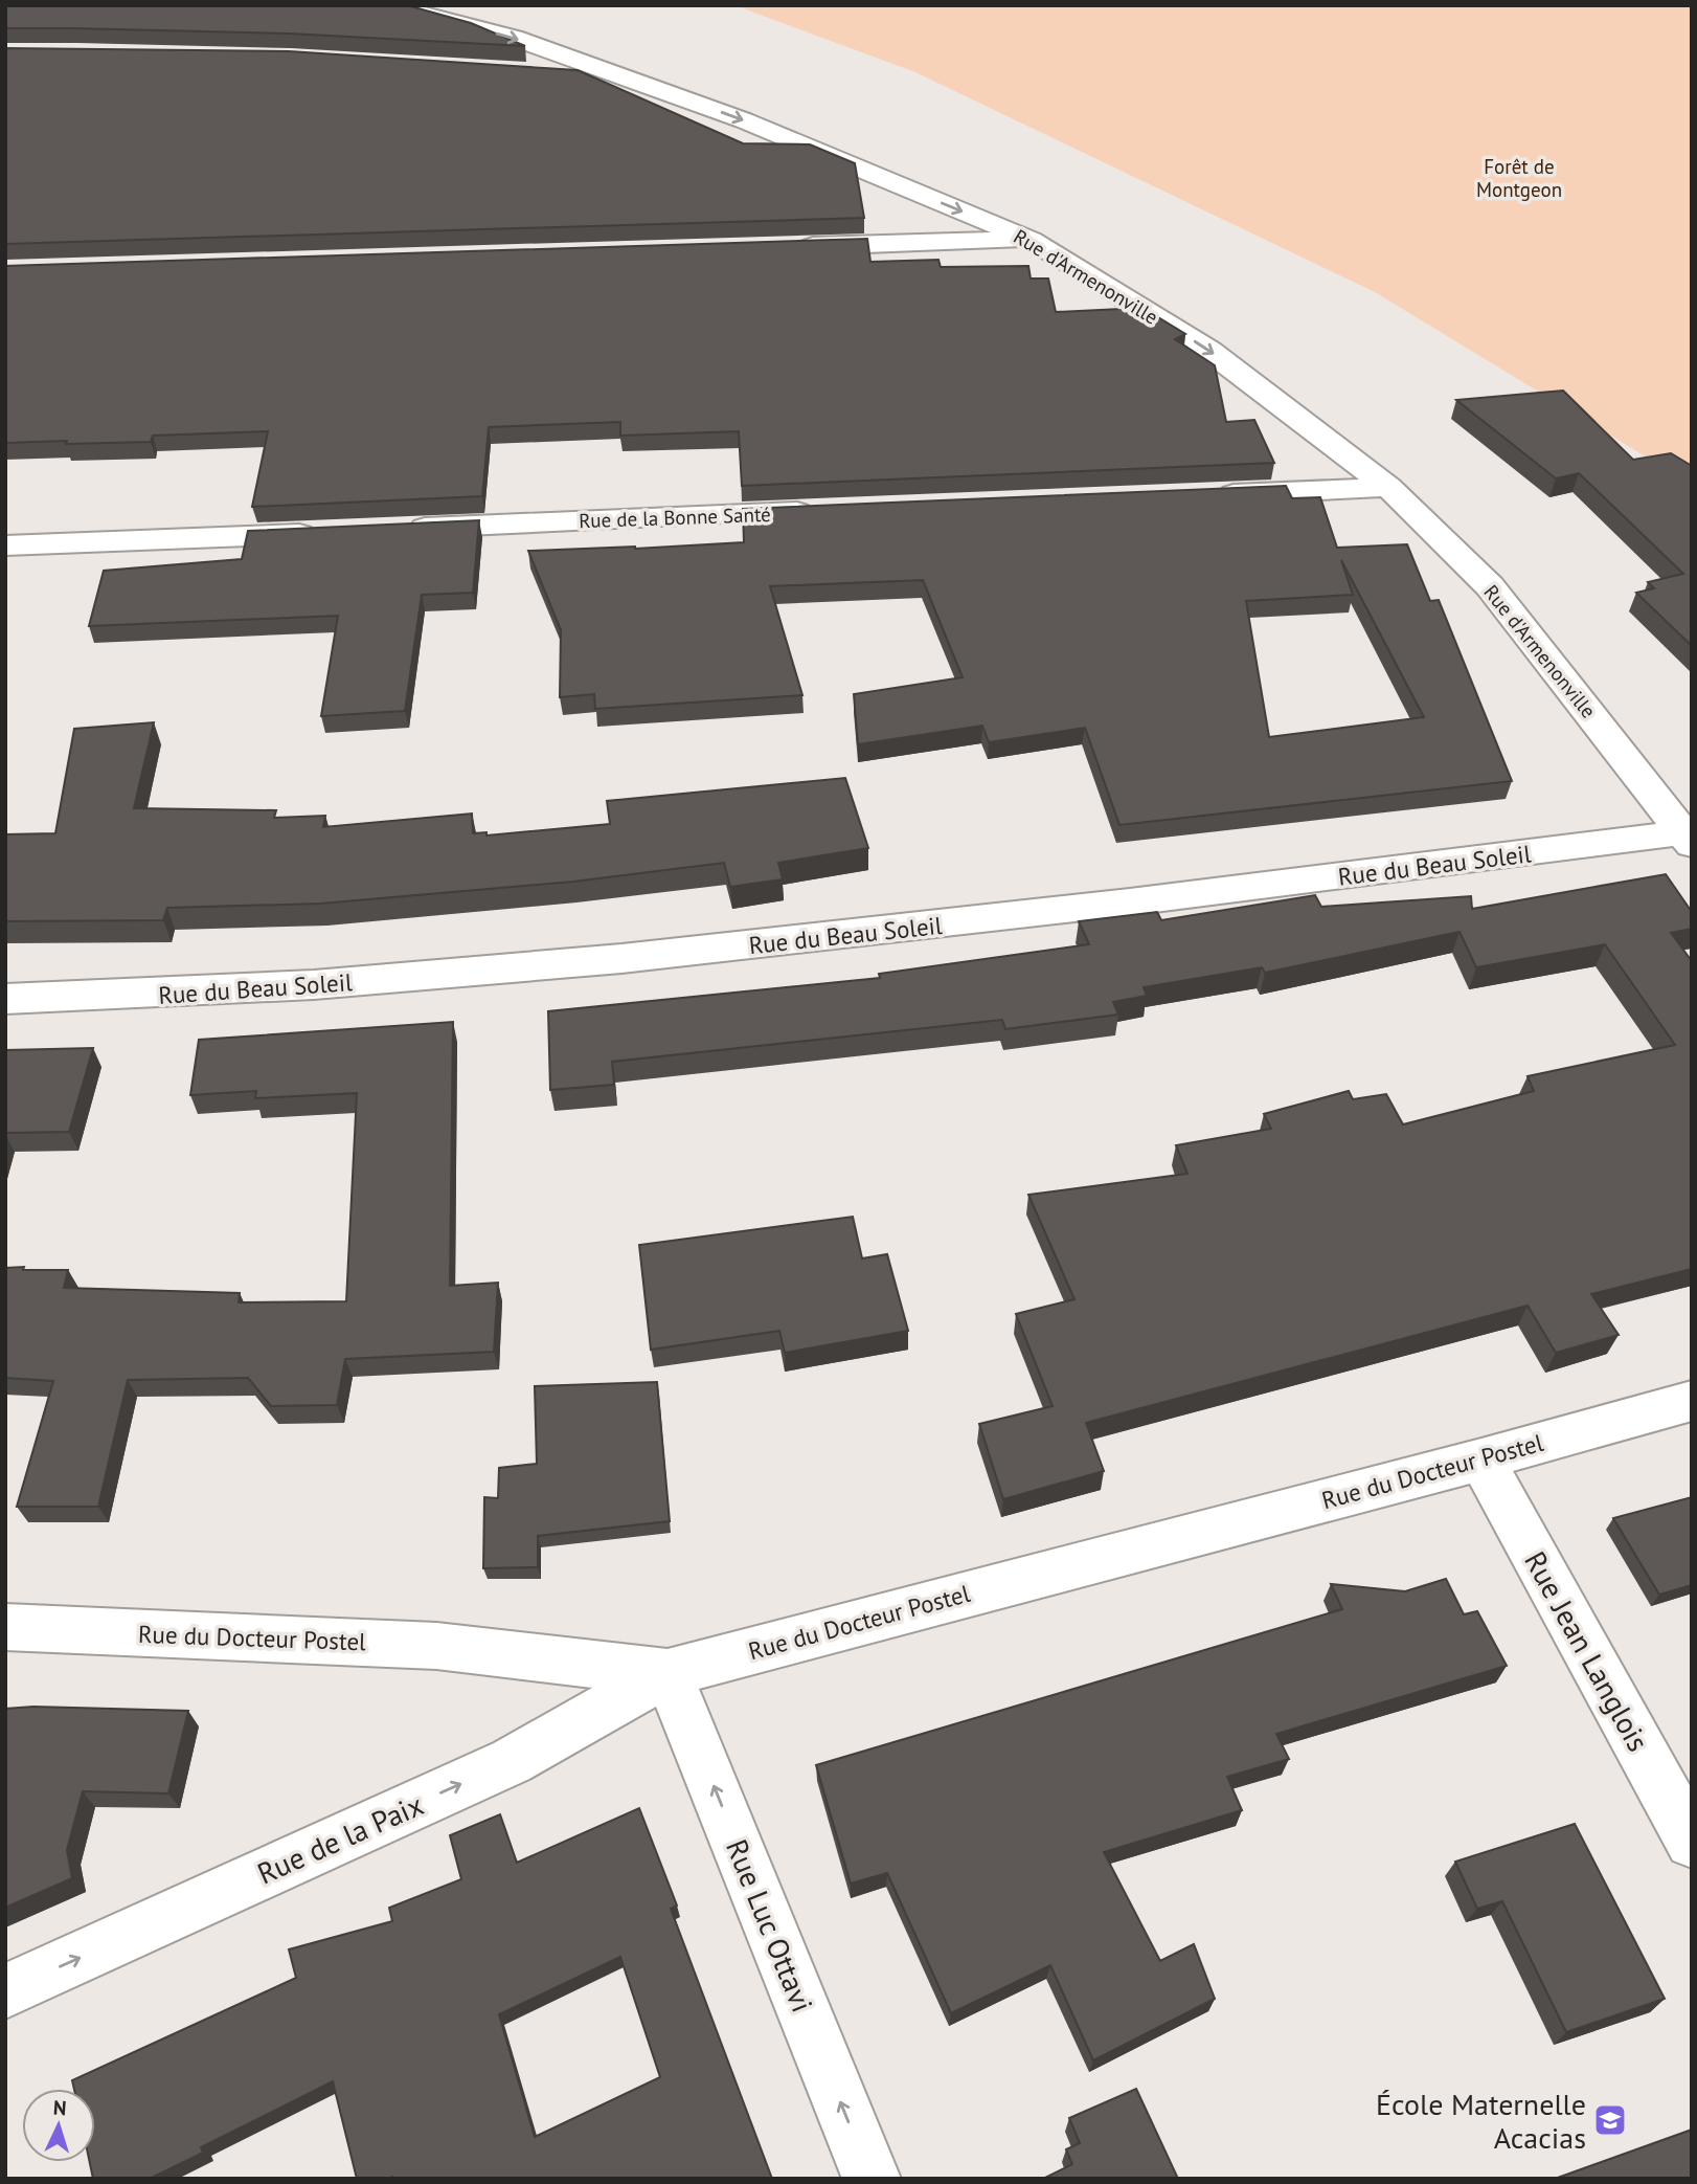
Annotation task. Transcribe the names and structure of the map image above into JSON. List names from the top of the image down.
{
  "streets": {
    "street": [
      "Rue d'Armenonville",
      "Rue de la Bonne Santé",
      "Rue du Beau Soleil",
      "Rue du Docteur Postel",
      "Rue Jean Langlois",
      "Rue de la Paix",
      "Rue Luc Ottavi"
    ]
  },
  "crossings": [
    ["Rue d'Armenonville", "Rue du Beau Soleil"],
    ["Rue du Docteur Postel", "Rue Jean Langlois"],
    ["Rue du Docteur Postel", "Rue de la Paix"],
    ["Rue du Docteur Postel", "Rue Luc Ottavi"],
    ["Rue de la Paix", "Rue Luc Ottavi"]
  ],
  "one_way": ["Rue d'Armenonville", "Rue de la Paix", "Rue Luc Ottavi"],
  "parks": ["Forêt de Montgeon"],
  "places": {
    "school or university": ["École Maternelle Acacias"]
  },
  "north": "top"
}
